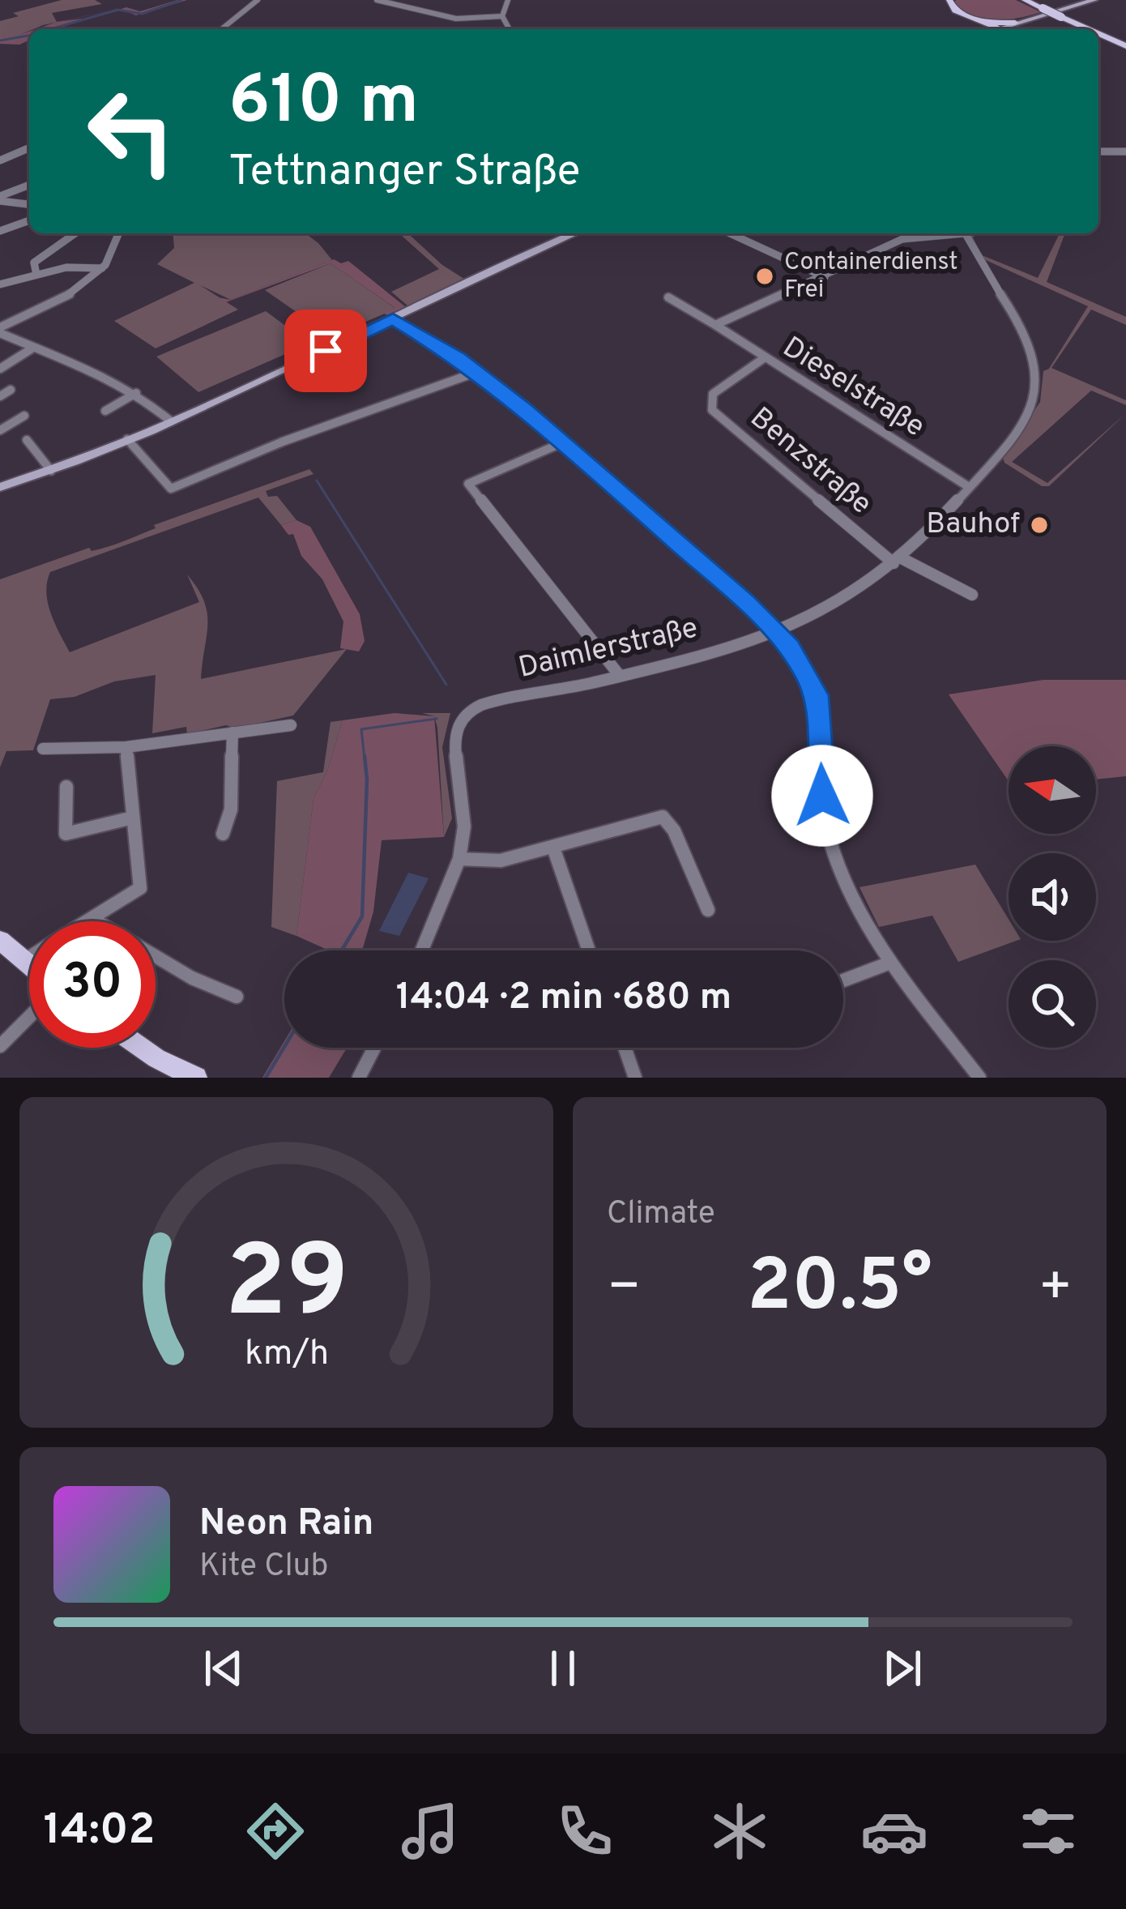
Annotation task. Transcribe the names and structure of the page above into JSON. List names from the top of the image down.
{
  "streets": {
    "street": ["Dieselstraße", "Benzstraße", "Daimlerstraße"]
  },
  "crossings": [
    ["Dieselstraße", "Benzstraße"],
    ["Dieselstraße", "Daimlerstraße"],
    ["Benzstraße", "Daimlerstraße"]
  ],
  "places": ["Containerdienst Frei", "Bauhof"],
  "north": "left",
  "page": {
    "turn": ["610 m", "Tettnanger Straße"],
    "limit": "30",
    "trip": "14:04 · 2 min · 680 m",
    "tile": "Climate",
    "heat": ["−", "20.5°", "+"],
    "song": ["Neon Rain", "Kite Club"],
    "tabs": "14:02",
    "gauge": ["29", "km/h"]
  }
}
